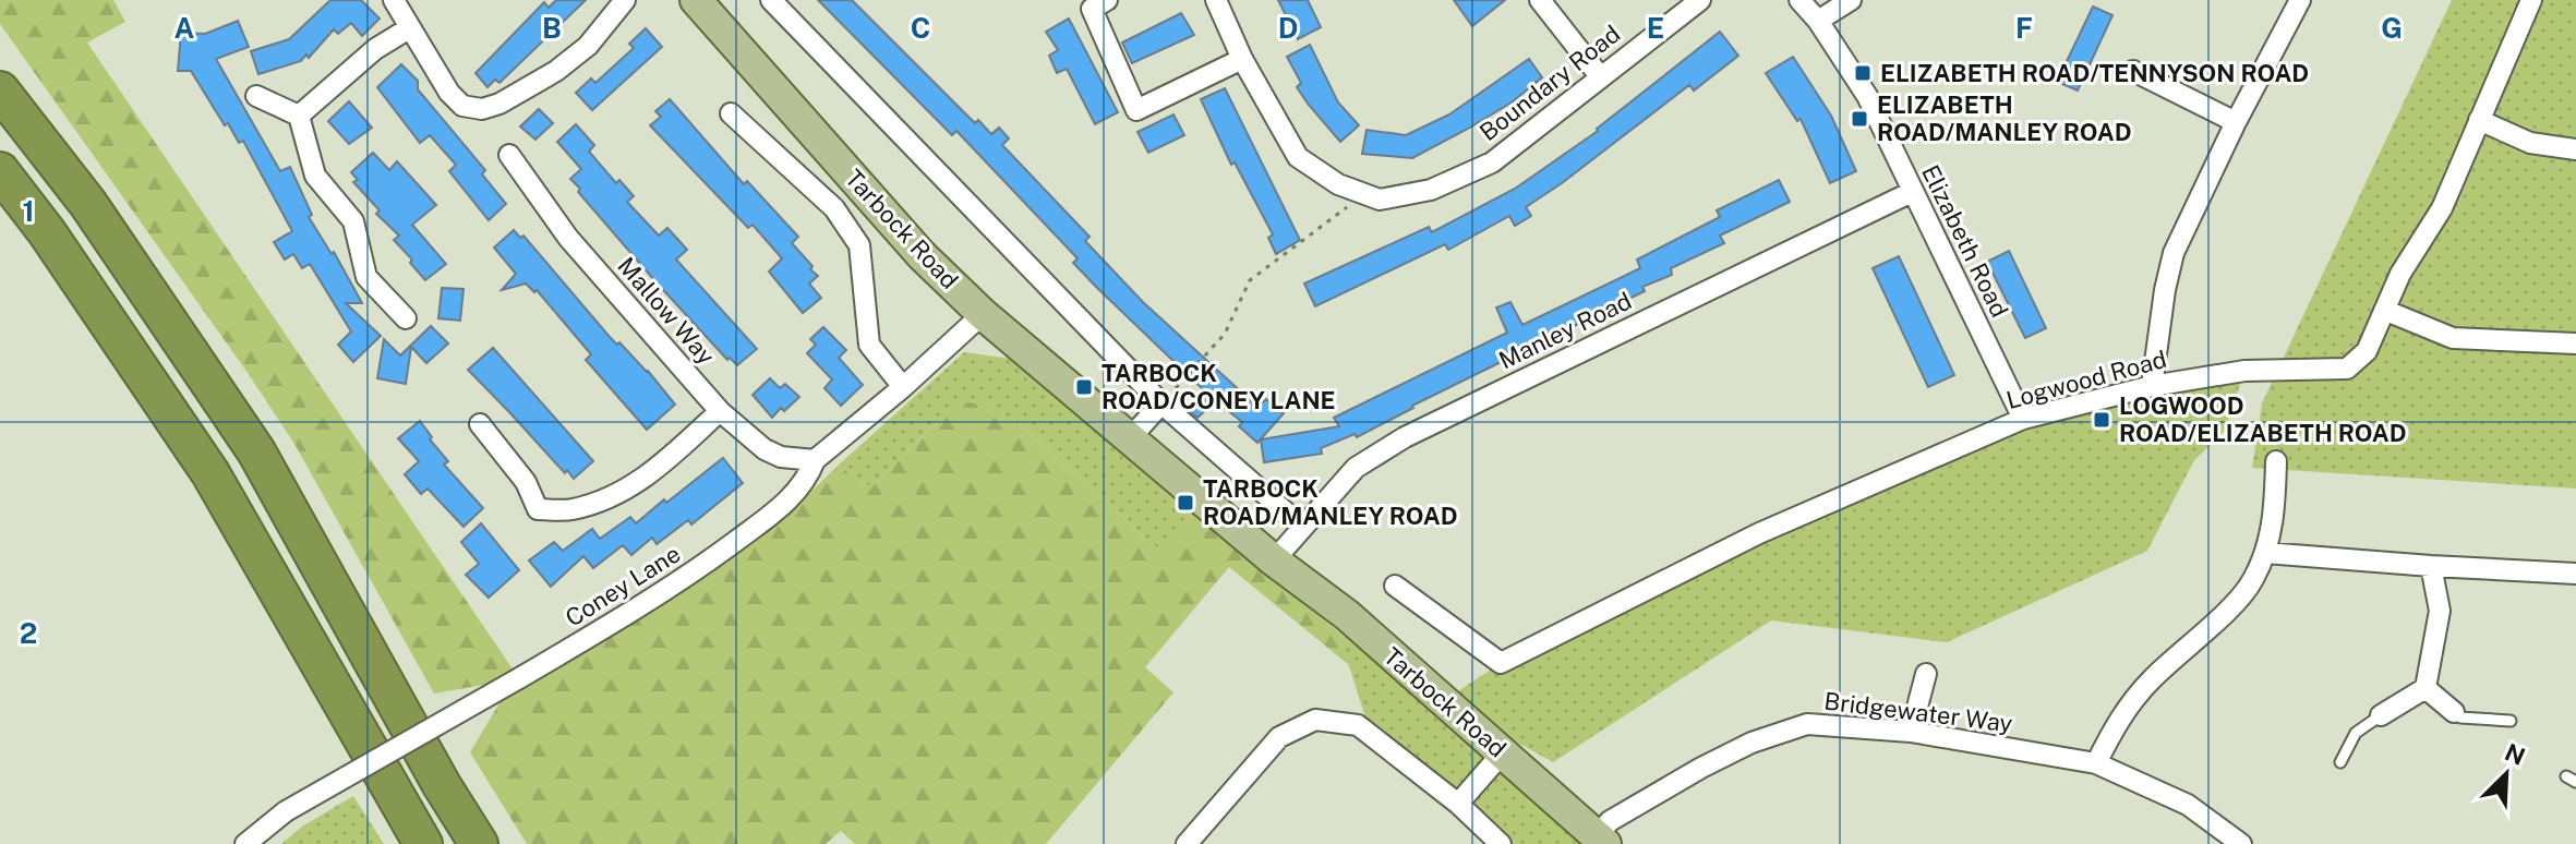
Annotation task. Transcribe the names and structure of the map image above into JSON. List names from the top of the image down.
{
  "streets": {
    "main road": ["Tarbock Road"],
    "street": [
      "Boundary Road",
      "Elizabeth Road",
      "Mallow Way",
      "Manley Road",
      "Logwood Road",
      "Coney Lane",
      "Bridgewater Way"
    ]
  },
  "crossings": [
    ["Tarbock Road", "Manley Road"],
    ["Tarbock Road", "Coney Lane"],
    ["Tarbock Road", "Bridgewater Way"],
    ["Elizabeth Road", "Manley Road"],
    ["Elizabeth Road", "Logwood Road"],
    ["Mallow Way", "Coney Lane"]
  ],
  "places": {
    "transit": [
      "ELIZABETH ROAD/TENNYSON ROAD",
      "ELIZABETH ROAD/MANLEY ROAD",
      "TARBOCK ROAD/CONEY LANE",
      "LOGWOOD ROAD/ELIZABETH ROAD",
      "TARBOCK ROAD/MANLEY ROAD"
    ]
  },
  "north": "top right",
  "grid": {
    "columns": [
      "A",
      "B",
      "C",
      "D",
      "E",
      "F",
      "G"
    ],
    "rows": ["1", "2"]
  }
}
